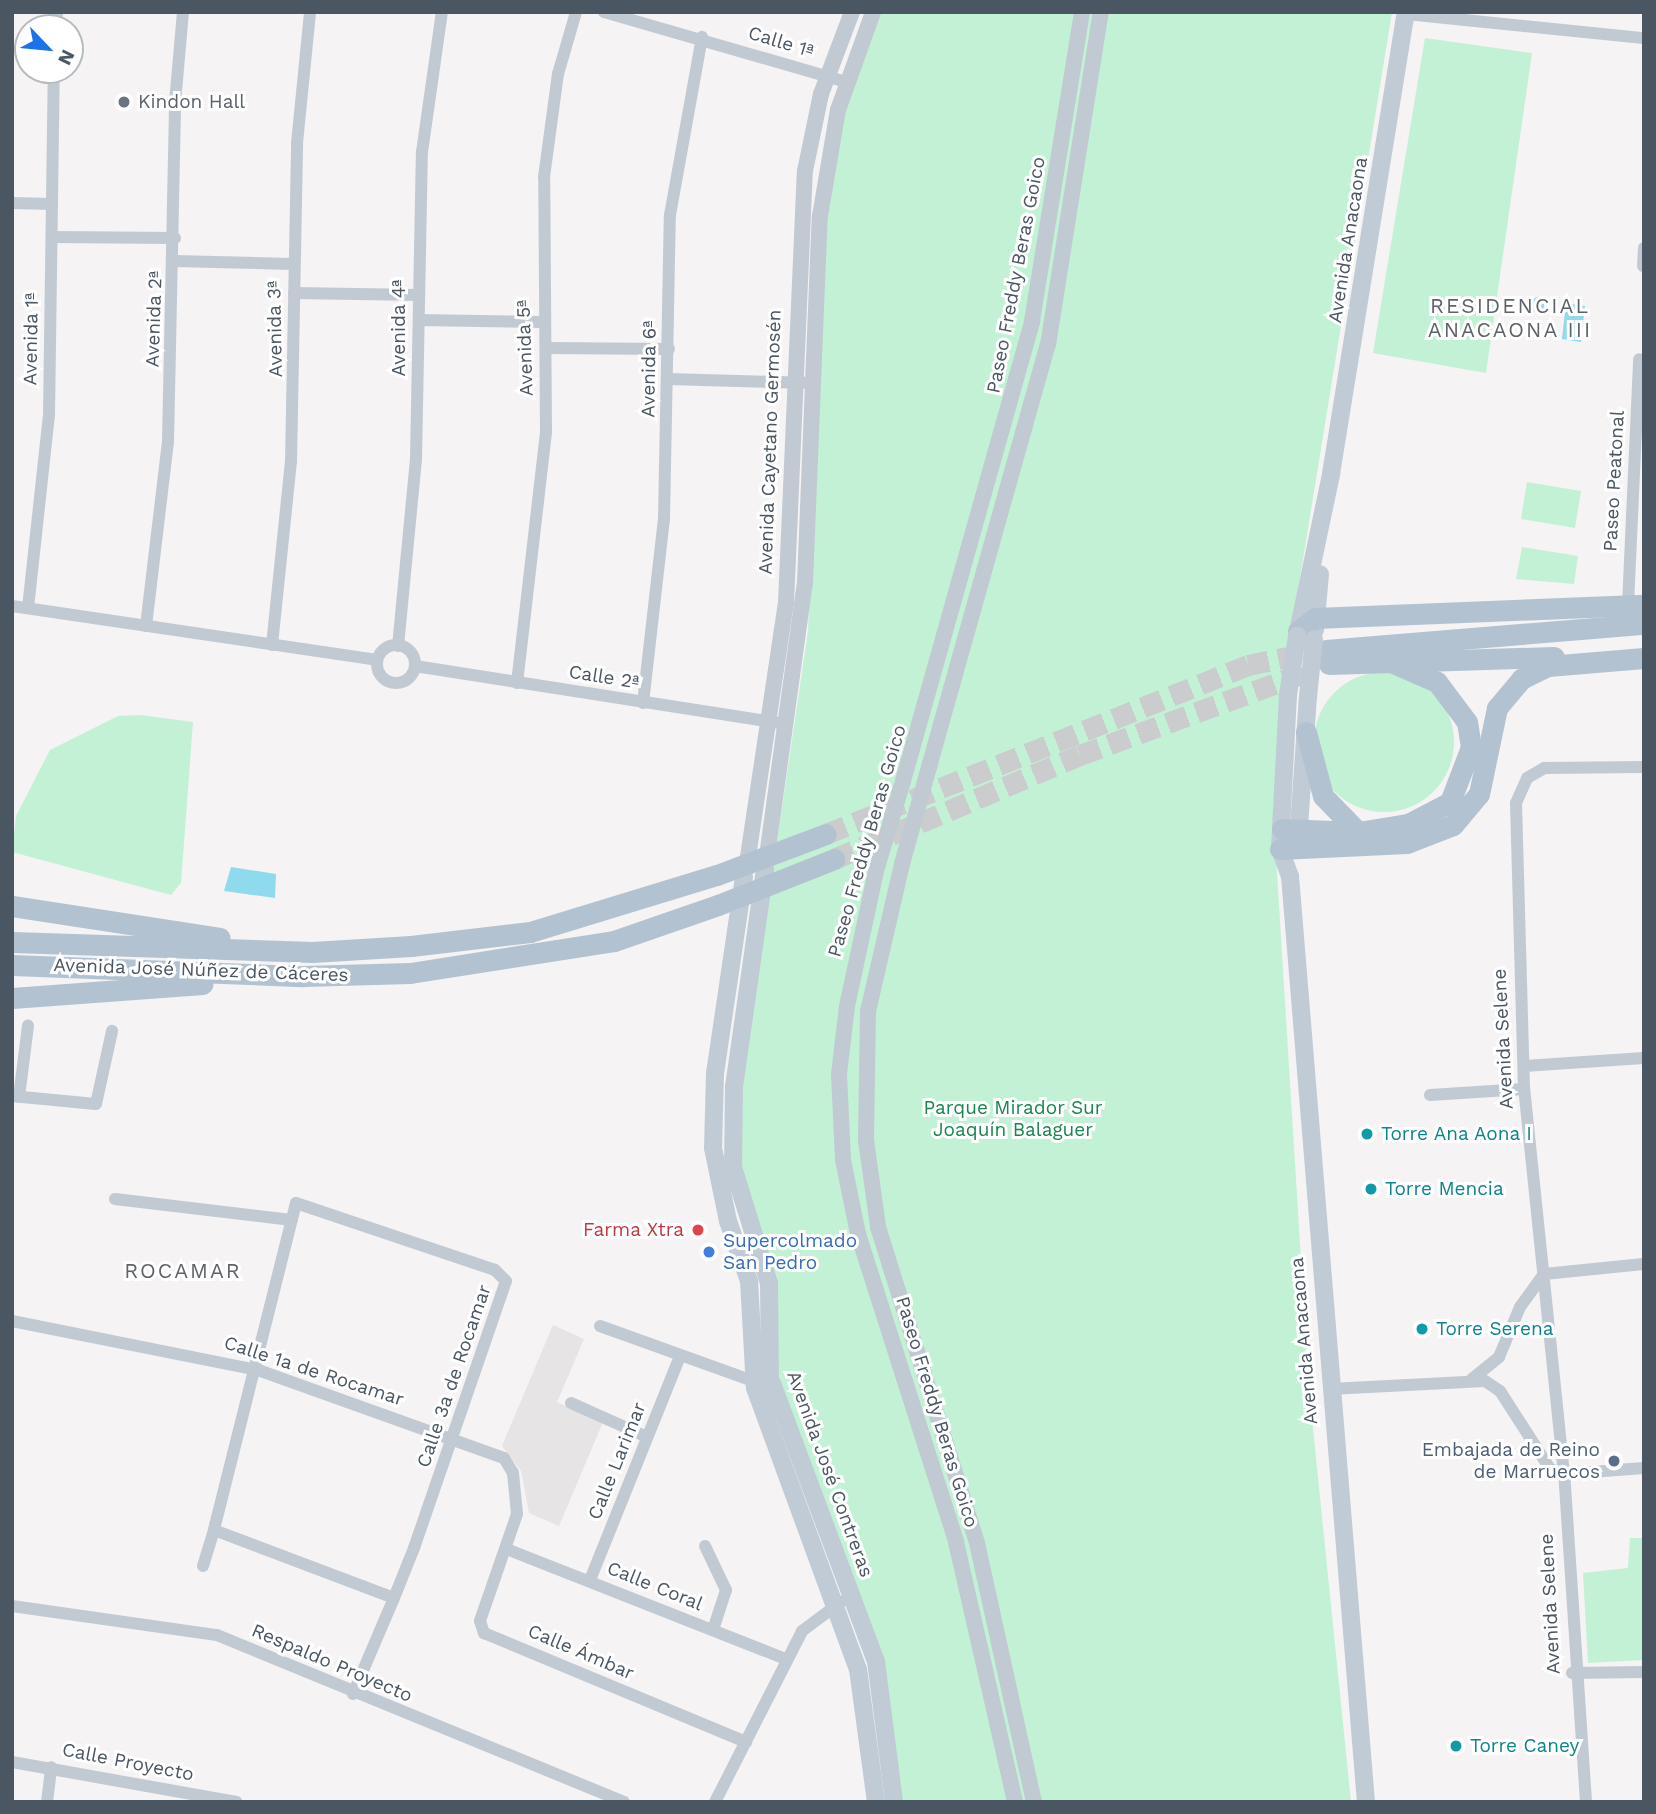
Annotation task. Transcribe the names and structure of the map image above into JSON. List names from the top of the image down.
{
  "streets": {
    "main road": ["Avenida Anacaona", "Avenida José Núñez de Cáceres", "Avenida José Contreras"],
    "street": [
      "Calle 1ª",
      "Paseo Freddy Beras Goico",
      "Avenida 2ª",
      "Avenida 4ª",
      "Avenida 3ª",
      "Avenida 1ª",
      "Avenida 5ª",
      "Avenida 6ª",
      "Avenida Cayetano Germosén",
      "Paseo Peatonal",
      "Calle 2ª",
      "Avenida Selene",
      "Calle 1a de Rocamar",
      "Calle 3a de Rocamar",
      "Calle Larimar",
      "Calle Coral",
      "Calle Ámbar",
      "Respaldo Proyecto",
      "Calle Proyecto"
    ]
  },
  "crossings": [
    ["Calle 1ª", "Avenida 6ª"],
    ["Calle 1ª", "Avenida Cayetano Germosén"],
    ["Avenida 4ª", "Calle 2ª"],
    ["Avenida 5ª", "Calle 2ª"],
    ["Avenida 6ª", "Calle 2ª"],
    ["Avenida Cayetano Germosén", "Calle 2ª"],
    ["Avenida Cayetano Germosén", "Avenida José Contreras"],
    ["Calle 1a de Rocamar", "Calle 3a de Rocamar"],
    ["Calle 1a de Rocamar", "Calle Coral"],
    ["Calle 1a de Rocamar", "Calle Ámbar"],
    ["Calle 3a de Rocamar", "Respaldo Proyecto"],
    ["Calle Larimar", "Calle Coral"],
    ["Calle Coral", "Calle Ámbar"]
  ],
  "districts": ["RESIDENCIAL ANACAONA III", "ROCAMAR"],
  "parks": ["Parque Mirador Sur Joaquín Balaguer"],
  "places": [
    "Kindon Hall",
    "Torre Ana Aona I",
    "Torre Mencia",
    "Farma Xtra",
    "Supercolmado San Pedro",
    "Torre Serena",
    "Embajada de Reino de Marruecos",
    "Torre Caney"
  ],
  "north": "bottom right"
}
